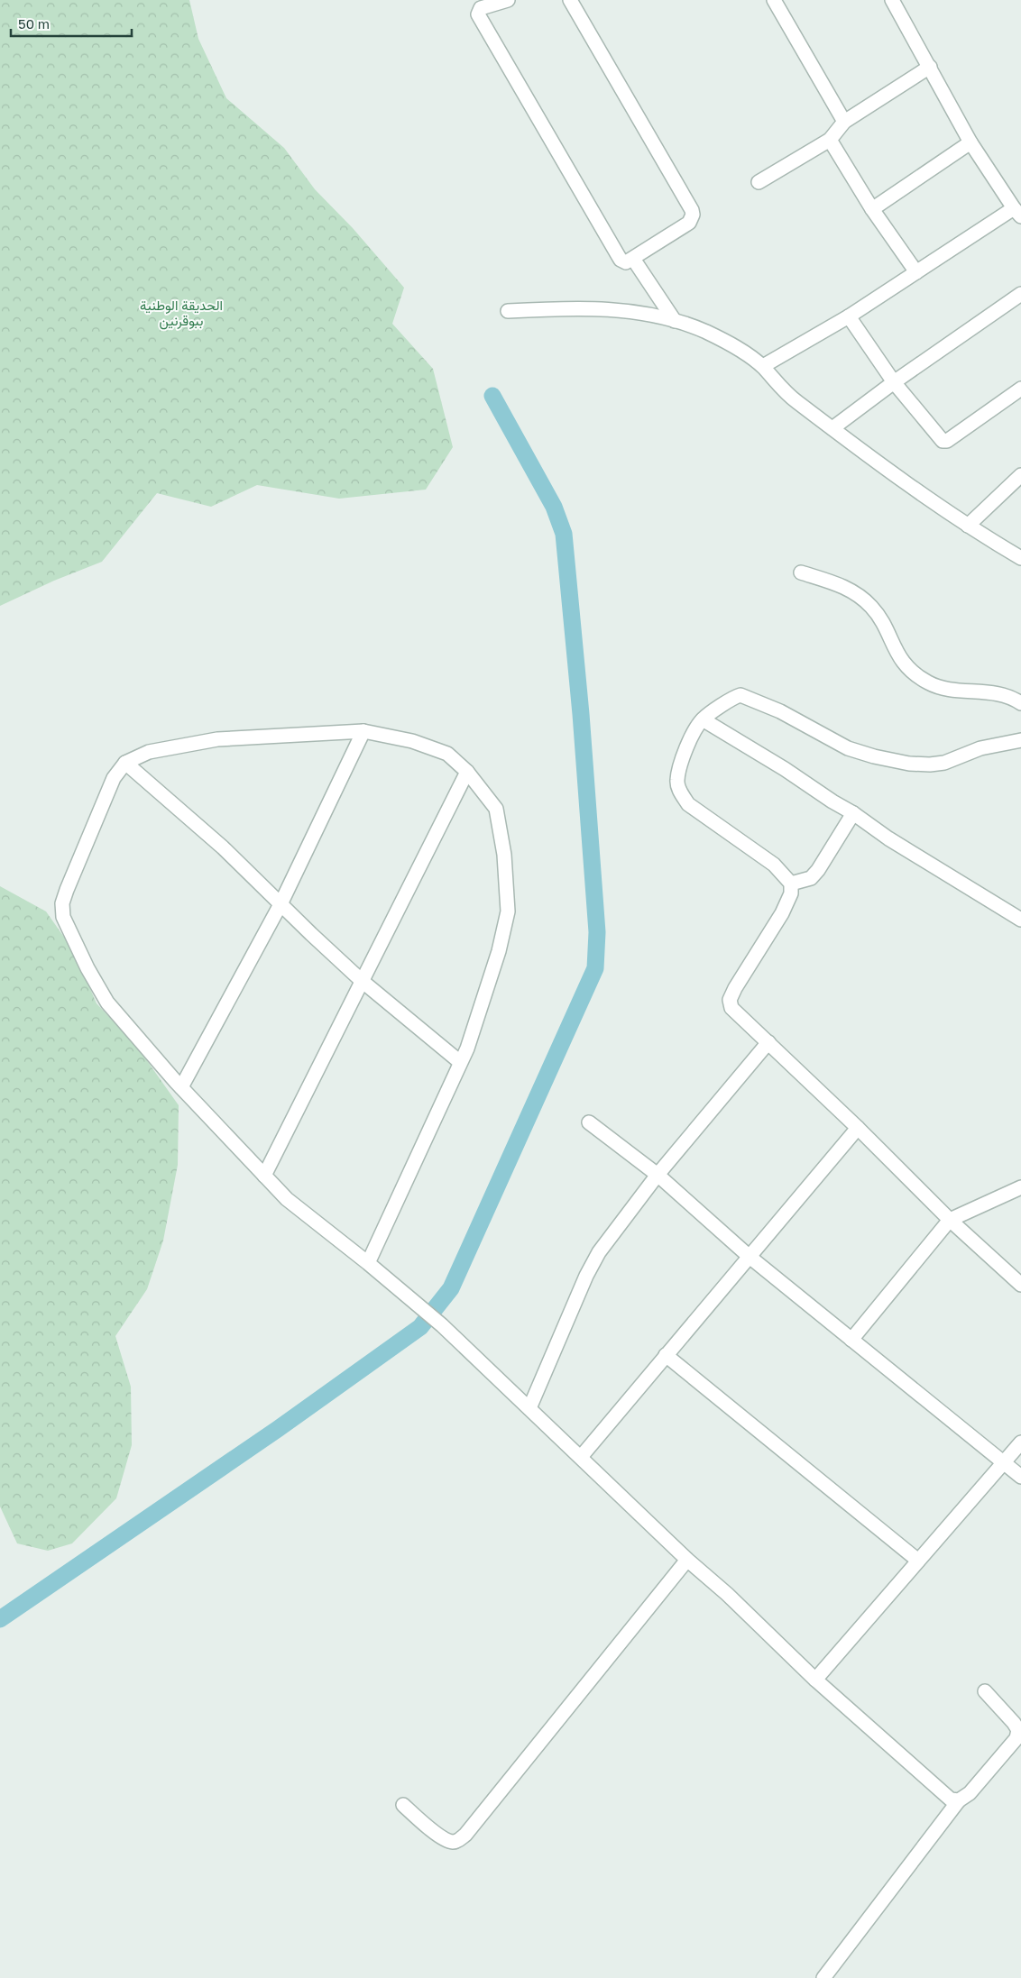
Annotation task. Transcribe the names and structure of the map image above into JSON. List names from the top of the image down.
{
  "parks": ["الحديقة الوطنية ببوقرنين"],
  "scale_bar": "50 m"
}
